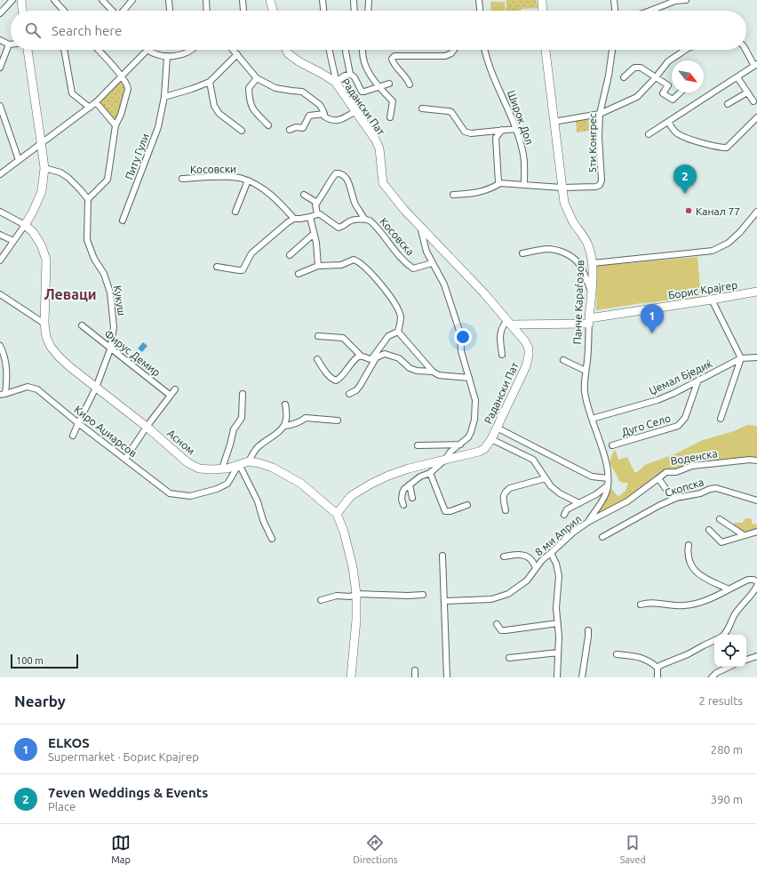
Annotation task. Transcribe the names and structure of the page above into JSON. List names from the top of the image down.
{
  "streets": {
    "street": [
      "Радански Пат",
      "Широк Дол",
      "5ти Конгрес",
      "Питу Гули",
      "Косовски",
      "Косовска",
      "Борис Крајгер",
      "Кукуш",
      "Панче Караѓозов",
      "Фирус Демир",
      "Џемал Бједиќ",
      "Дуго Село",
      "Киро Аџиарсов",
      "Асном",
      "Воденска",
      "Скопска",
      "8 ми Април"
    ]
  },
  "crossings": [
    ["Радански Пат", "Косовска"],
    ["Радански Пат", "Борис Крајгер"],
    ["Радански Пат", "Асном"],
    ["5ти Конгрес", "Панче Караѓозов"],
    ["Борис Крајгер", "Панче Караѓозов"],
    ["Кукуш", "Фирус Демир"],
    ["Кукуш", "Киро Аџиарсов"],
    ["Кукуш", "Асном"],
    ["Панче Караѓозов", "Џемал Бједиќ"],
    ["Џемал Бједиќ", "Дуго Село"],
    ["Киро Аџиарсов", "Асном"],
    ["Воденска", "8 ми Април"]
  ],
  "districts": ["Леваци"],
  "places": ["Канал 77"],
  "scale_bar": "100 m",
  "north": "bottom right",
  "page": {
    "search": "Search here",
    "pins": ["2", "1"],
    "scale": "100 m",
    "heading": ["Nearby", "2 results"],
    "list": [
      {
        "mark": "1",
        "name": "ELKOS",
        "note": "Supermarket · Борис Крајгер",
        "value": "280 m"
      },
      {
        "mark": "2",
        "name": "7even Weddings & Events",
        "note": "Place",
        "value": "390 m"
      }
    ],
    "nav": ["Map", "Directions", "Saved"]
  }
}
